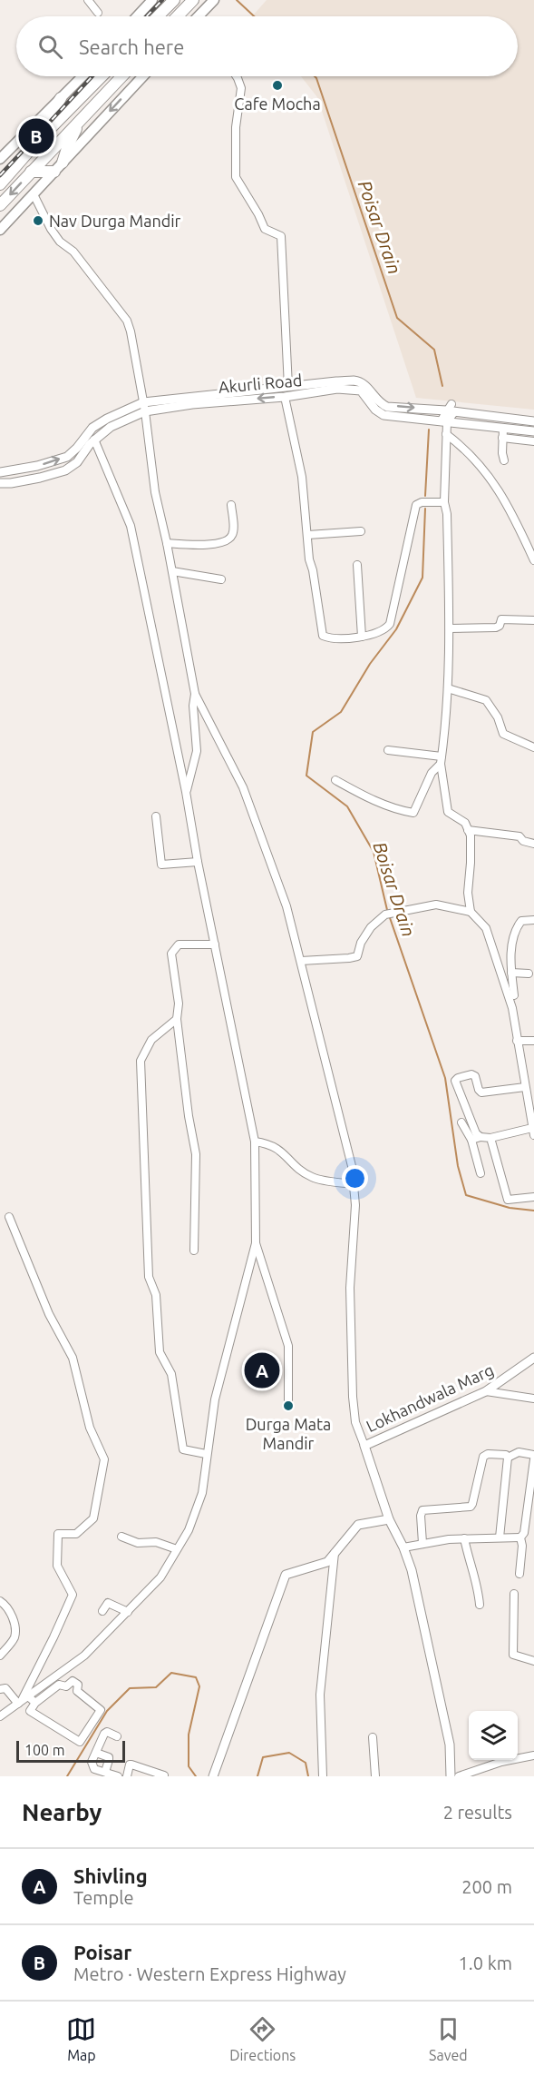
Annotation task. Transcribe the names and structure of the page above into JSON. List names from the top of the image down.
{
  "streets": {
    "street": ["Akurli Road", "Lokhandwala Marg"]
  },
  "water": ["Poisar Drain", "Boisar Drain"],
  "places": ["Cafe Mocha", "Nav Durga Mandir", "Durga Mata Mandir"],
  "scale_bar": "100 m",
  "page": {
    "search": "Search here",
    "pins": ["B", "A"],
    "scale": "100 m",
    "heading": ["Nearby", "2 results"],
    "list": [
      {
        "mark": "A",
        "name": "Shivling",
        "note": "Temple",
        "value": "200 m"
      },
      {
        "mark": "B",
        "name": "Poisar",
        "note": "Metro · Western Express Highway",
        "value": "1.0 km"
      }
    ],
    "nav": ["Map", "Directions", "Saved"]
  }
}
